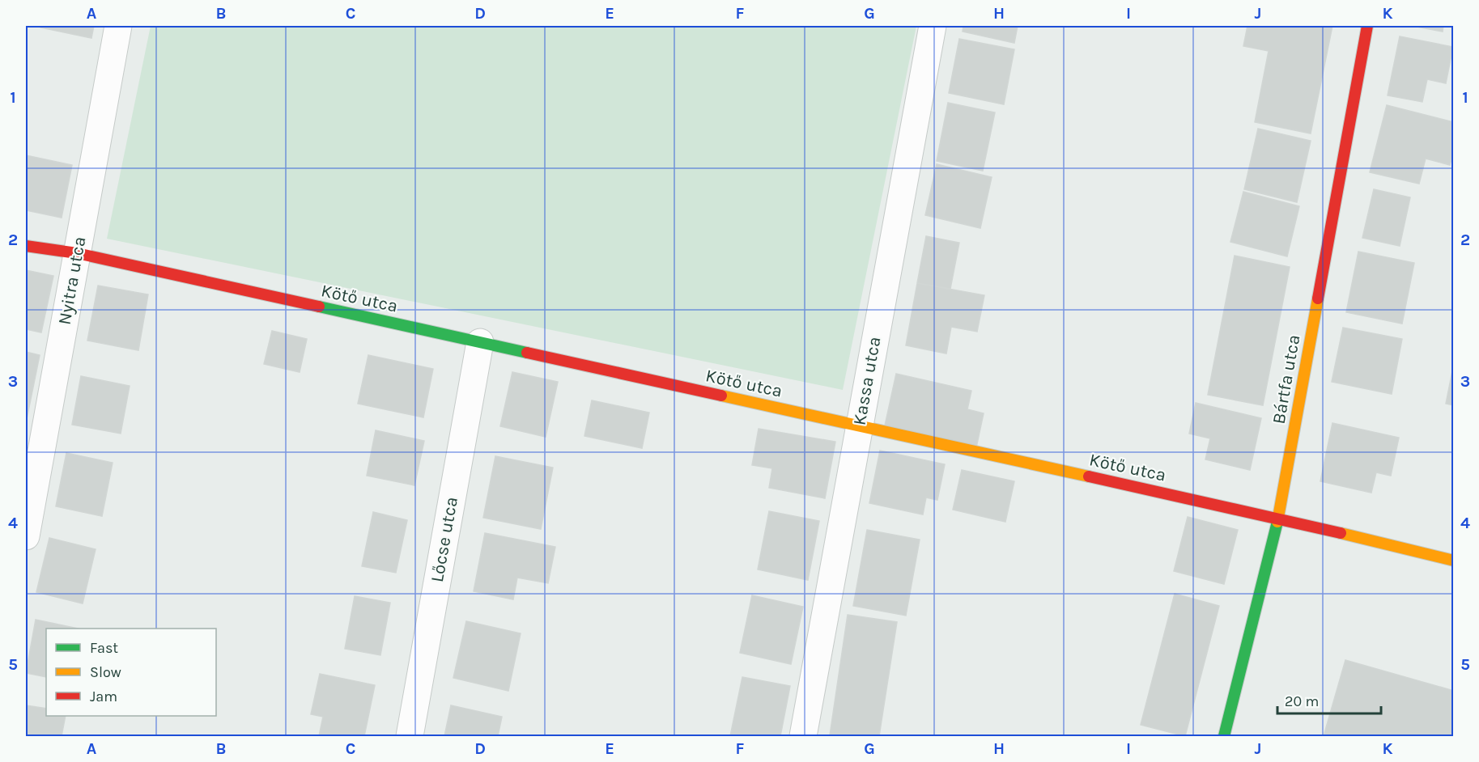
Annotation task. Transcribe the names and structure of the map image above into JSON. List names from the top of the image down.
{
  "streets": {
    "street": [
      "Nyitra utca",
      "Kötő utca",
      "Bártfa utca",
      "Kassa utca",
      "Lőcse utca"
    ]
  },
  "crossings": [
    ["Nyitra utca", "Kötő utca"],
    ["Kötő utca", "Bártfa utca"],
    ["Kötő utca", "Kassa utca"],
    ["Kötő utca", "Lőcse utca"]
  ],
  "legend": ["Fast", "Slow", "Jam"],
  "scale_bar": "20 m",
  "grid": {
    "columns": [
      "A",
      "B",
      "C",
      "D",
      "E",
      "F",
      "G",
      "H",
      "I",
      "J",
      "K"
    ],
    "rows": [
      "1",
      "2",
      "3",
      "4",
      "5"
    ]
  }
}
